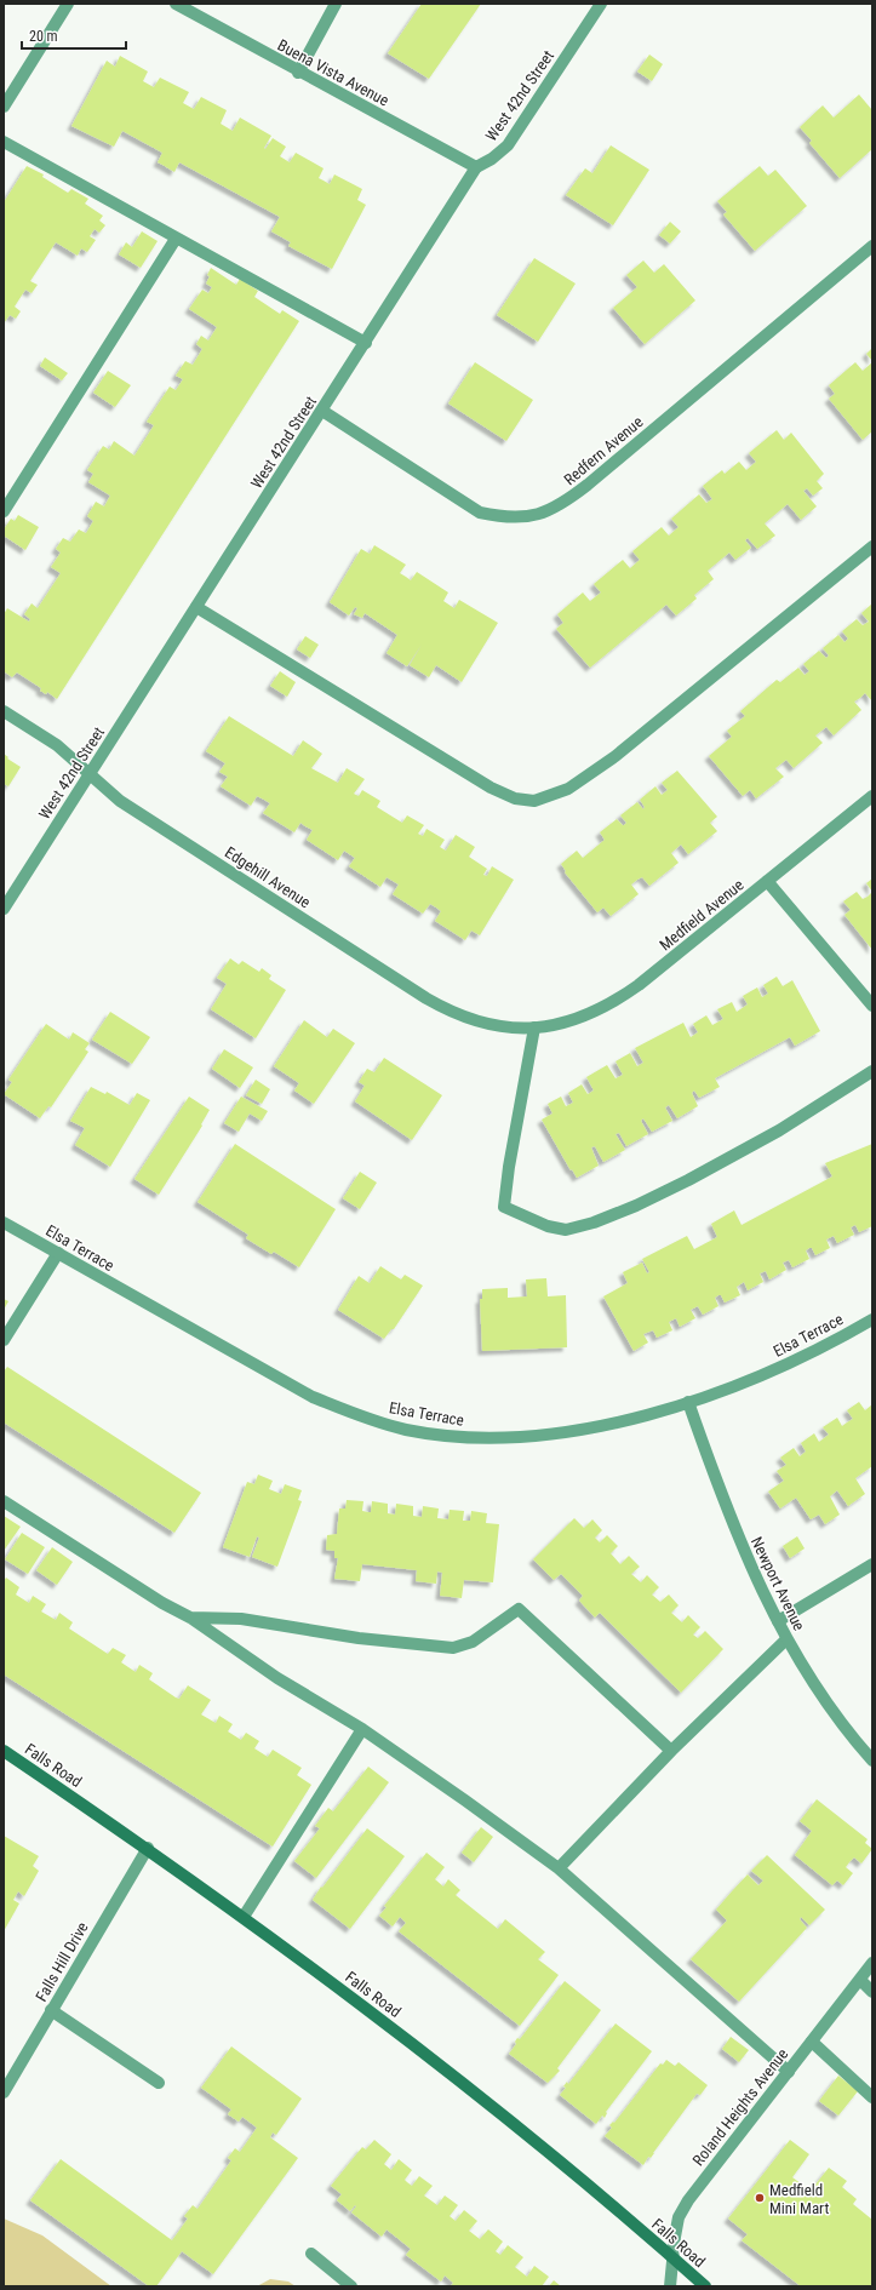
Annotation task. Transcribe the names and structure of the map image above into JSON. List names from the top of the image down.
{
  "streets": {
    "main road": ["Falls Road"],
    "street": [
      "Buena Vista Avenue",
      "West 42nd Street",
      "Redfern Avenue",
      "Edgehill Avenue",
      "Medfield Avenue",
      "Elsa Terrace",
      "Newport Avenue",
      "Falls Hill Drive",
      "Roland Heights Avenue"
    ]
  },
  "crossings": [
    ["Buena Vista Avenue", "West 42nd Street"],
    ["West 42nd Street", "Redfern Avenue"],
    ["West 42nd Street", "Edgehill Avenue"],
    ["Edgehill Avenue", "Medfield Avenue"],
    ["Elsa Terrace", "Newport Avenue"],
    ["Falls Road", "Falls Hill Drive"],
    ["Falls Road", "Roland Heights Avenue"]
  ],
  "places": ["Medfield Mini Mart"],
  "scale_bar": "20 m"
}
